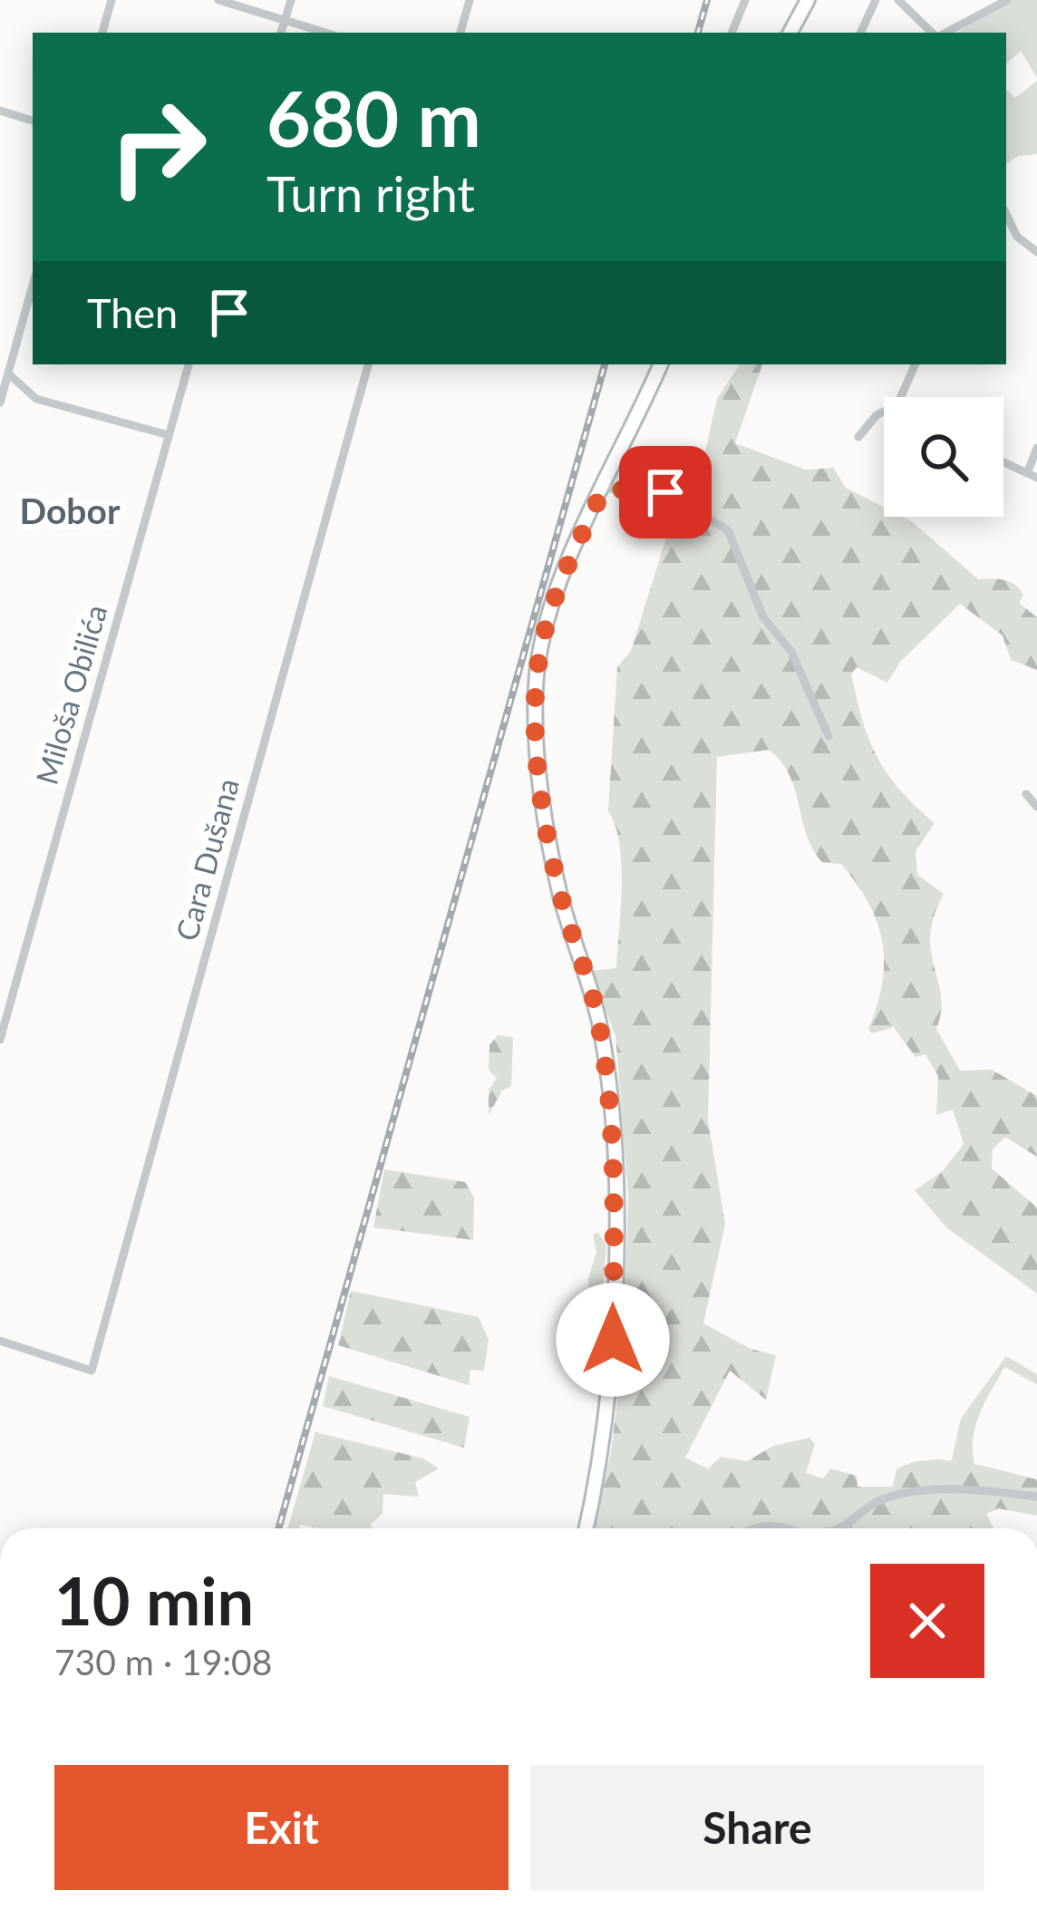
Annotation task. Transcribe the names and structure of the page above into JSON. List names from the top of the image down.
{
  "streets": {
    "street": ["Miloša Obilića", "Cara Dušana"]
  },
  "districts": ["Dobor"],
  "page": {
    "turn": ["680 m", "Turn right"],
    "then": "Then",
    "heading": ["10 min", "730 m · 19:08"],
    "buttons": ["Exit", "Share"]
  }
}
